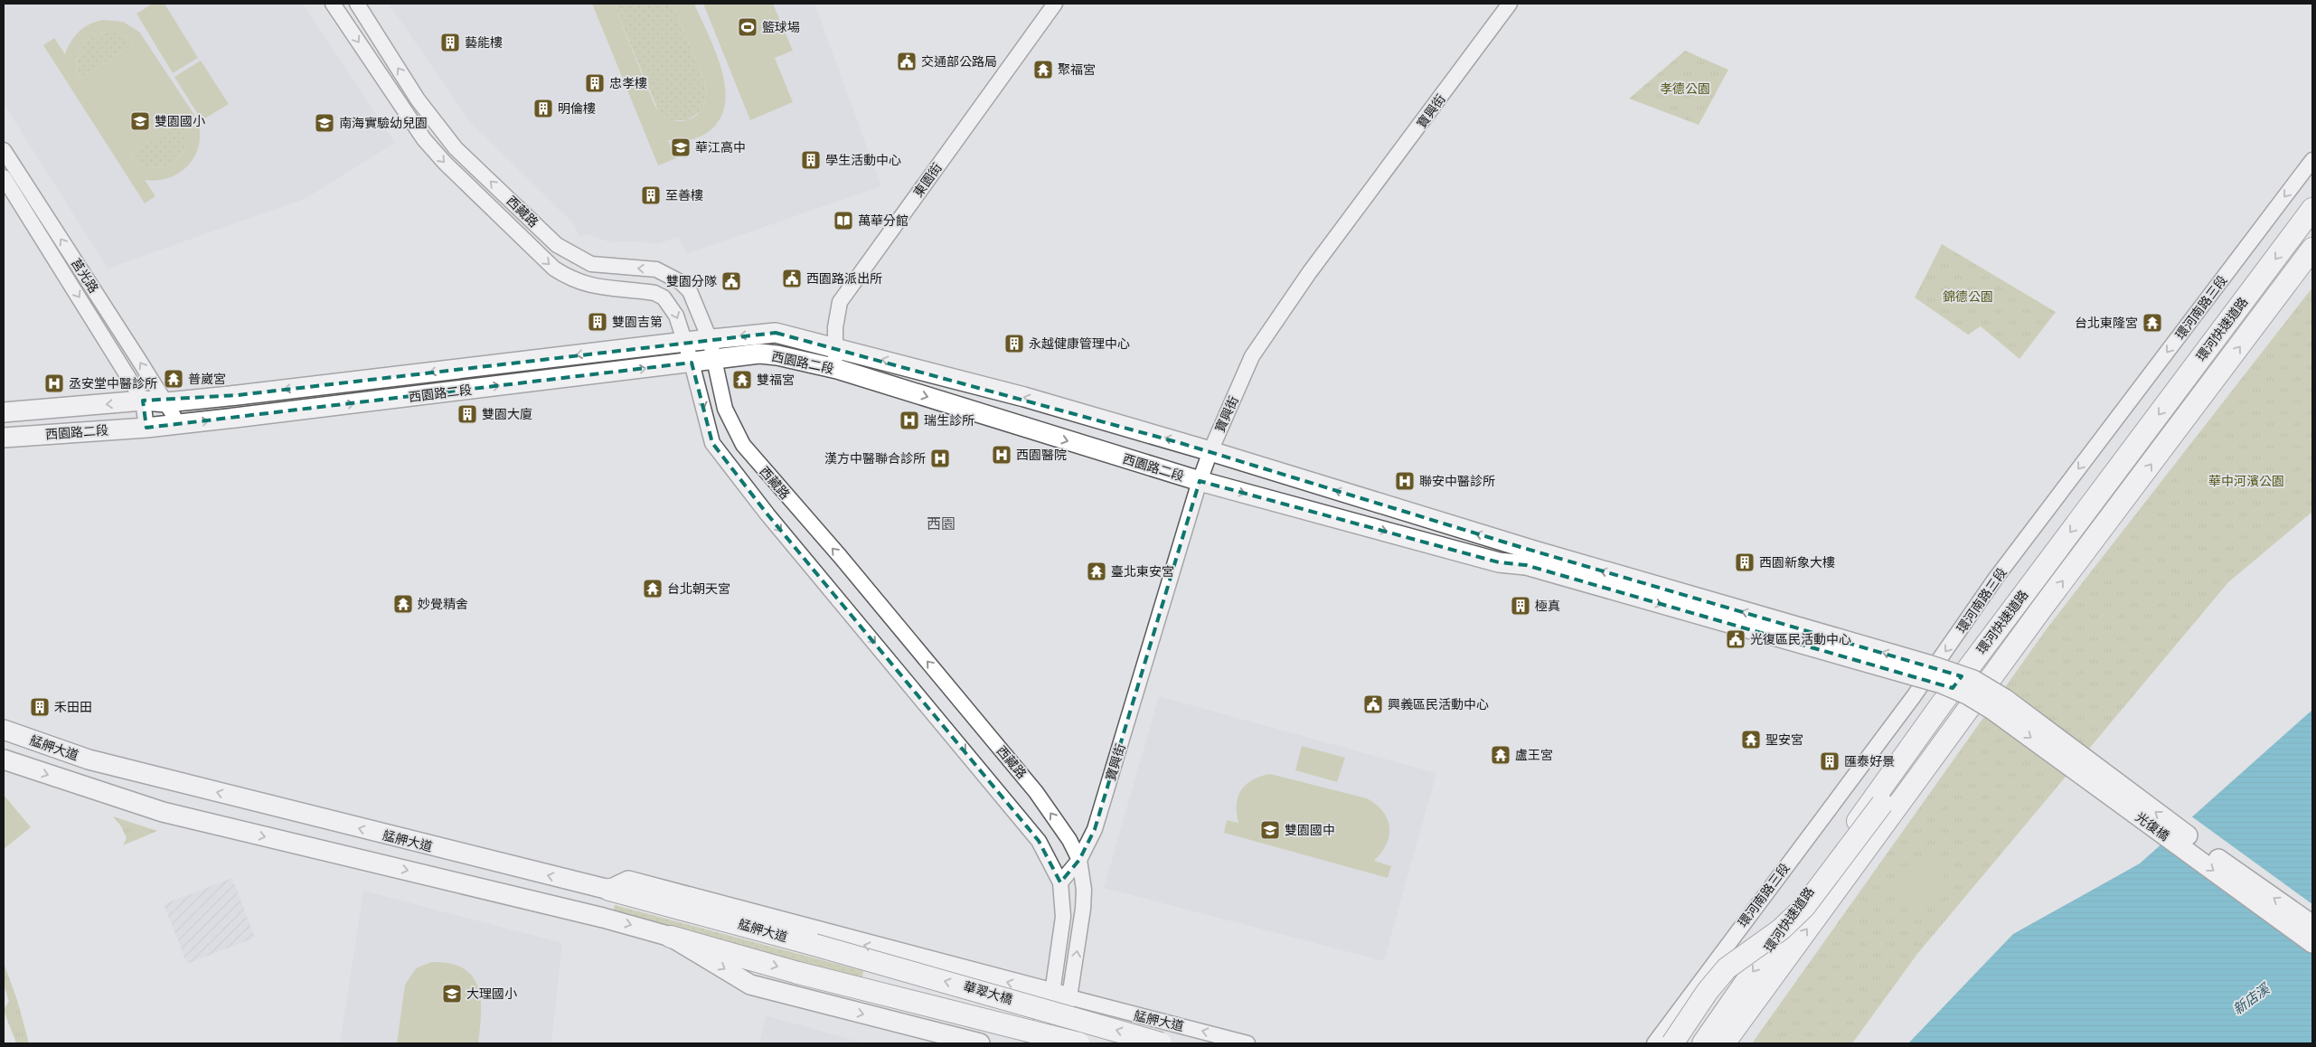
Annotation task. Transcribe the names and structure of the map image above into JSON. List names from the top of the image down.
{
  "streets": {
    "highway": ["環河快速道路", "艋舺大道", "華翠大橋"],
    "main road": ["西園路二段", "光復橋"],
    "street": [
      "寶興街",
      "東園街",
      "西藏路",
      "莒光路",
      "環河南路三段"
    ]
  },
  "crossings": [
    ["寶興街", "西藏路"],
    ["寶興街", "西園路二段"],
    ["東園街", "西園路二段"],
    ["西藏路", "西園路二段"],
    ["西藏路", "艋舺大道"],
    ["莒光路", "西園路二段"],
    ["艋舺大道", "華翠大橋"]
  ],
  "one_way": ["環河南路三段"],
  "districts": ["西園"],
  "water": ["新店溪"],
  "parks": ["孝德公園", "錦德公園", "華中河濱公園"],
  "places": {
    "sports": ["籃球場"],
    "building": [
      "藝能樓",
      "忠孝樓",
      "明倫樓",
      "學生活動中心",
      "至善樓",
      "雙園吉第",
      "永越健康管理中心",
      "雙園大廈",
      "西園新象大樓",
      "極真",
      "禾田田",
      "匯泰好景"
    ],
    "public building": [
      "交通部公路局",
      "西園路派出所",
      "雙園分隊",
      "光復區民活動中心",
      "興義區民活動中心"
    ],
    "temple": [
      "聚福宮",
      "台北東隆宮",
      "普崴宮",
      "雙福宮",
      "臺北東安宮",
      "台北朝天宮",
      "妙覺精舍",
      "聖安宮",
      "盧王宮"
    ],
    "school or university": [
      "雙園國小",
      "南海實驗幼兒園",
      "華江高中",
      "雙園國中",
      "大理國小"
    ],
    "library": ["萬華分館"],
    "hospital": [
      "丞安堂中醫診所",
      "瑞生診所",
      "西園醫院",
      "漢方中醫聯合診所",
      "聯安中醫診所"
    ]
  }
}
